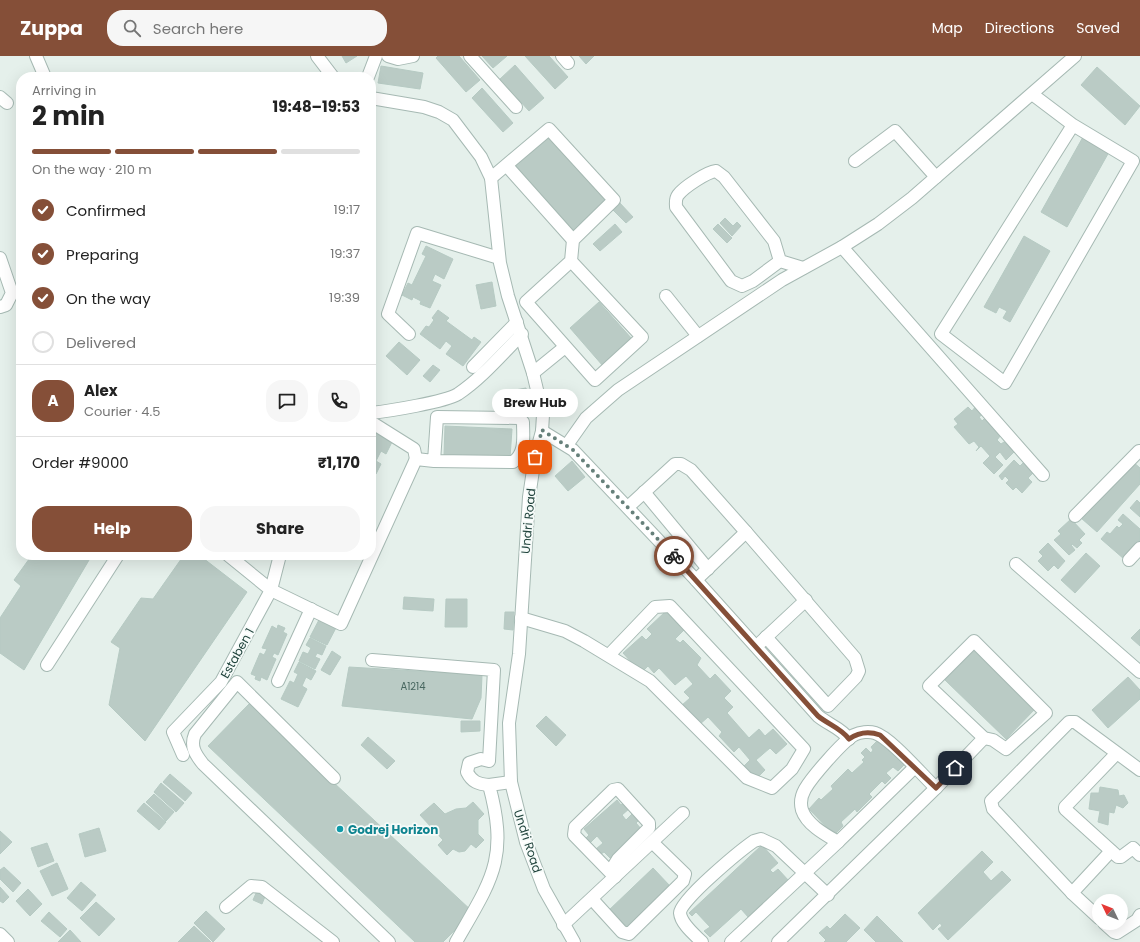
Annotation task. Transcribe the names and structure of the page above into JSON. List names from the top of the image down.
{
  "streets": {
    "street": ["Undri Road", "Estaben 1"]
  },
  "places": ["Brew Hub", "Godrej Horizon"],
  "house_numbers": ["A1214"],
  "north": "top left",
  "page": {
    "header": "Zuppa",
    "search": "Search here",
    "nav": ["Map", "Directions", "Saved"],
    "heading": ["2 min", "Arriving in", "19:48–19:53"],
    "panel": [
      "Alex",
      "Courier · 4.5",
      "Order #9000",
      "₹1,170"
    ],
    "bar": "On the way · 210 m",
    "list": [
      ["Confirmed", "19:17"],
      ["Preparing", "19:37"],
      ["On the way", "19:39"],
      "Delivered"
    ],
    "round": "A",
    "bubble": "Brew Hub",
    "buttons": ["Help", "Share"]
  }
}
